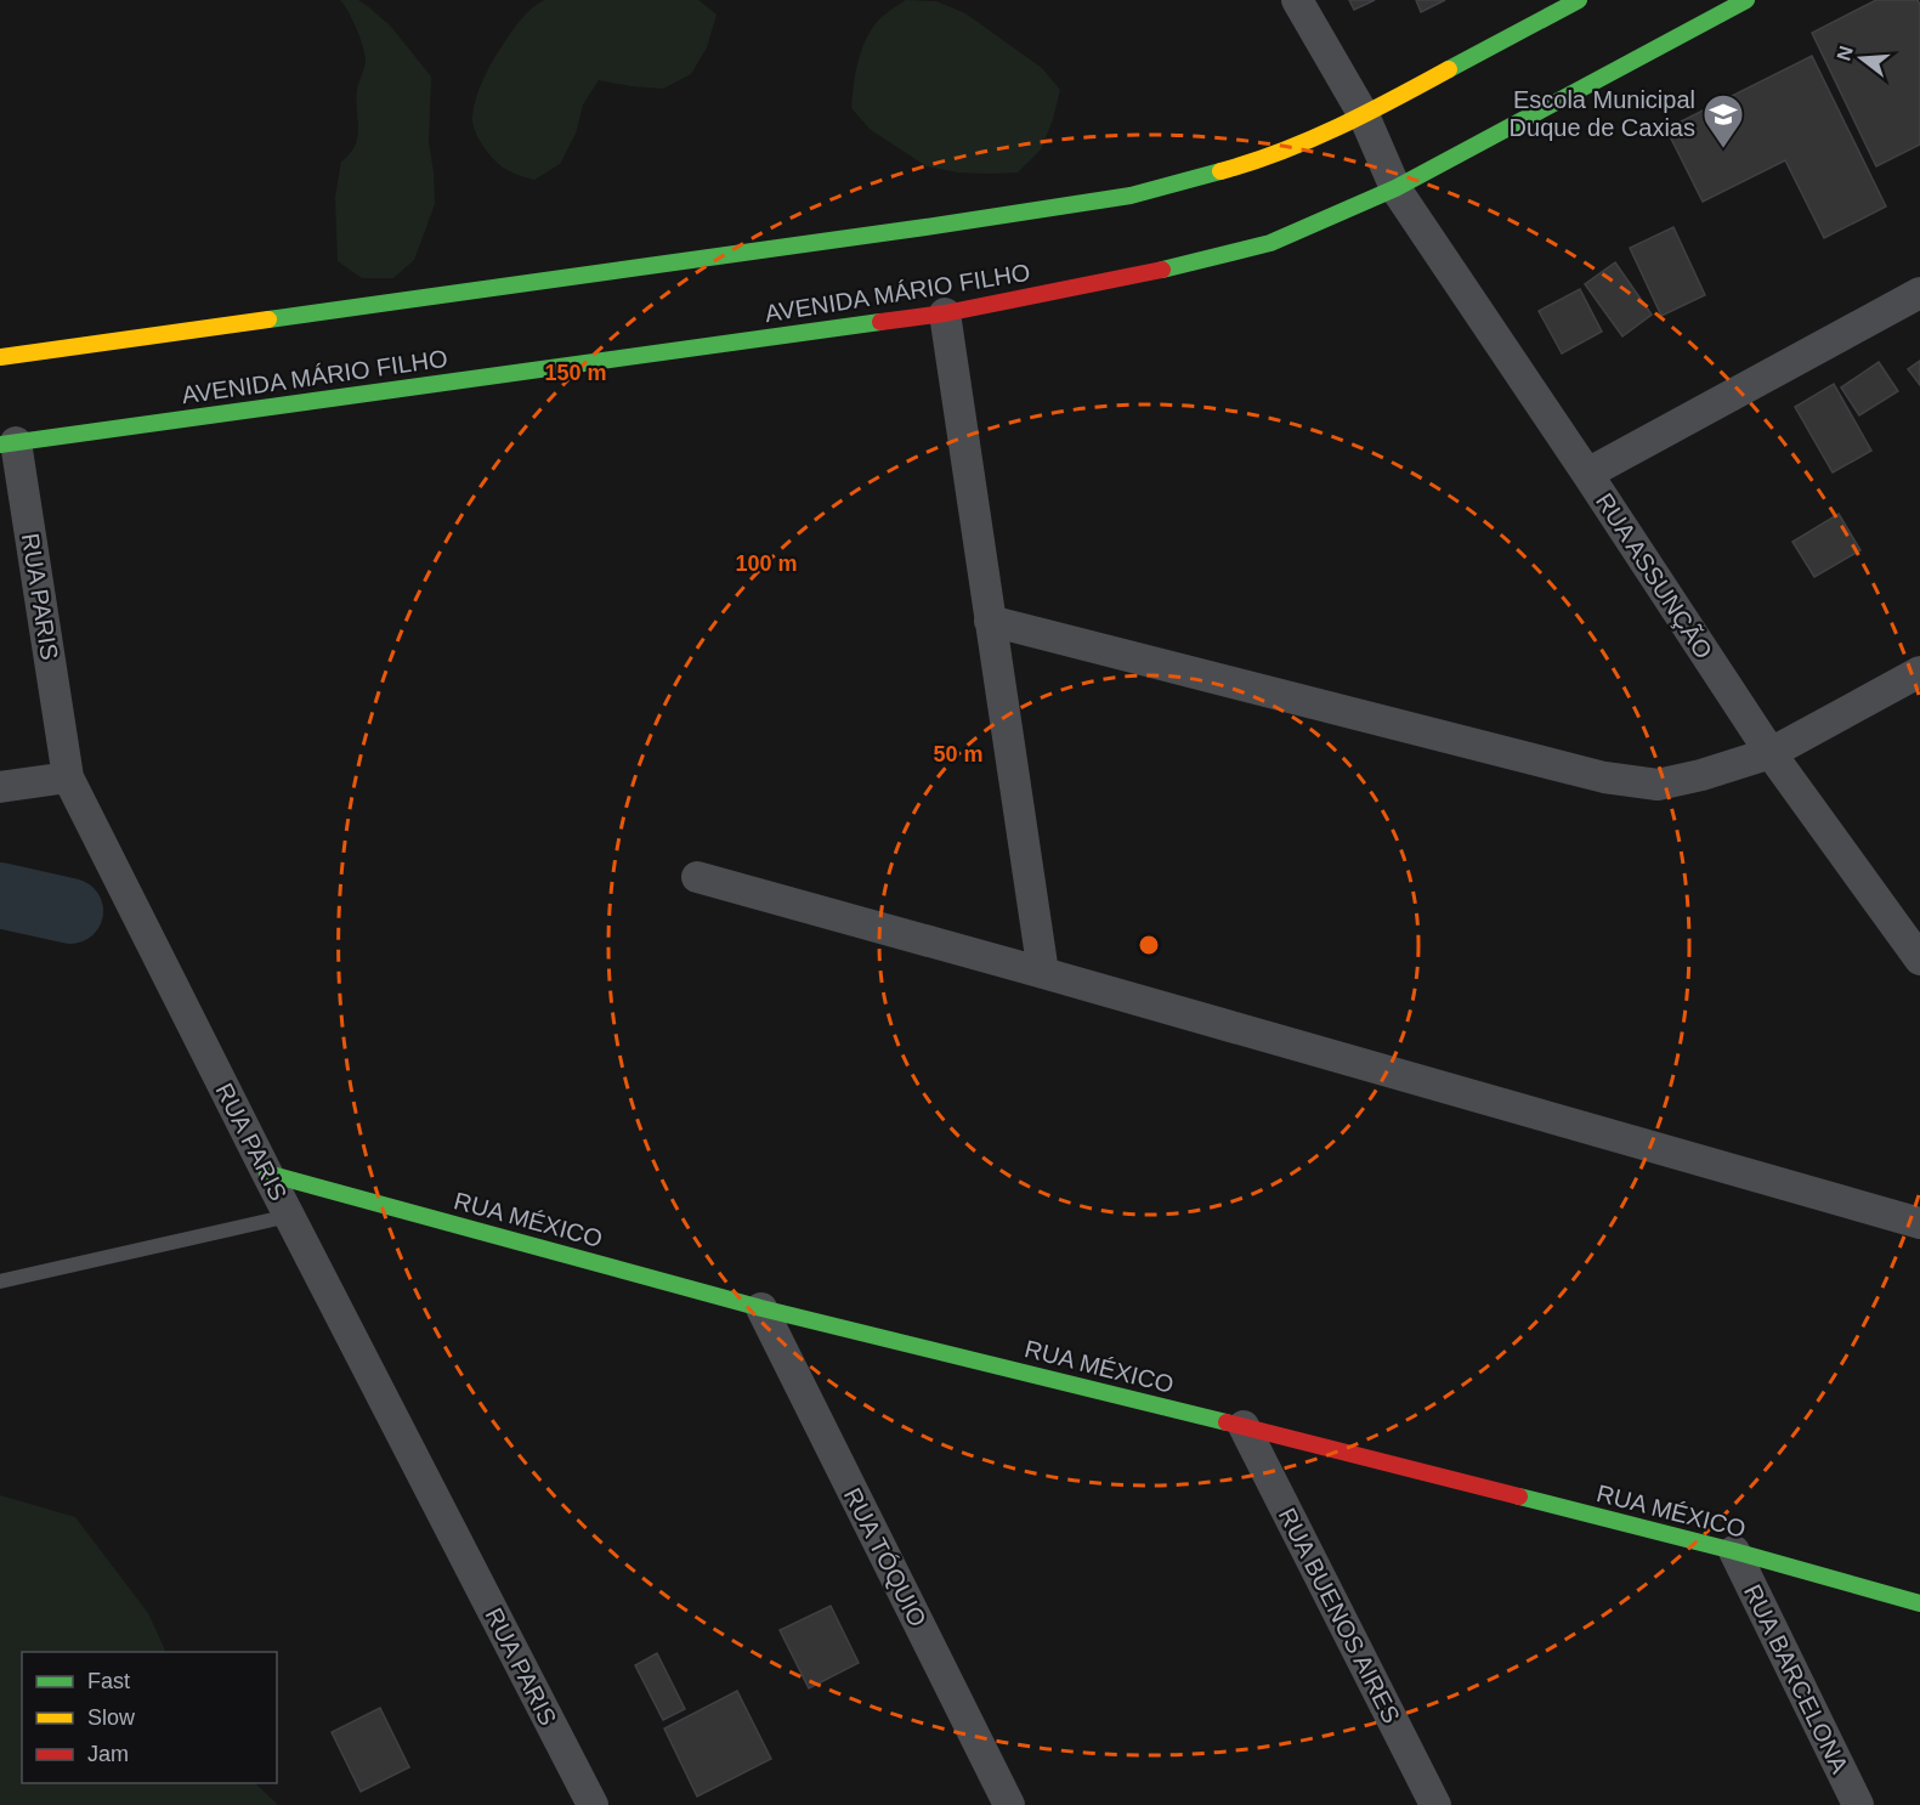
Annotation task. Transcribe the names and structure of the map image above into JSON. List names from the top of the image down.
{
  "streets": {
    "main road": ["AVENIDA MÁRIO FILHO", "RUA MÉXICO"],
    "street": [
      "RUA ASSUNÇÃO",
      "RUA PARIS",
      "RUA TÓQUIO",
      "RUA BUENOS AIRES",
      "RUA BARCELONA"
    ]
  },
  "crossings": [
    ["AVENIDA MÁRIO FILHO", "RUA ASSUNÇÃO"],
    ["AVENIDA MÁRIO FILHO", "RUA PARIS"],
    ["RUA PARIS", "RUA MÉXICO"],
    ["RUA MÉXICO", "RUA TÓQUIO"],
    ["RUA MÉXICO", "RUA BUENOS AIRES"],
    ["RUA MÉXICO", "RUA BARCELONA"]
  ],
  "places": {
    "school or university": ["Escola Municipal Duque de Caxias"]
  },
  "legend": ["Fast", "Slow", "Jam"],
  "north": "left",
  "rings": ["150 m", "100 m", "50 m"]
}
